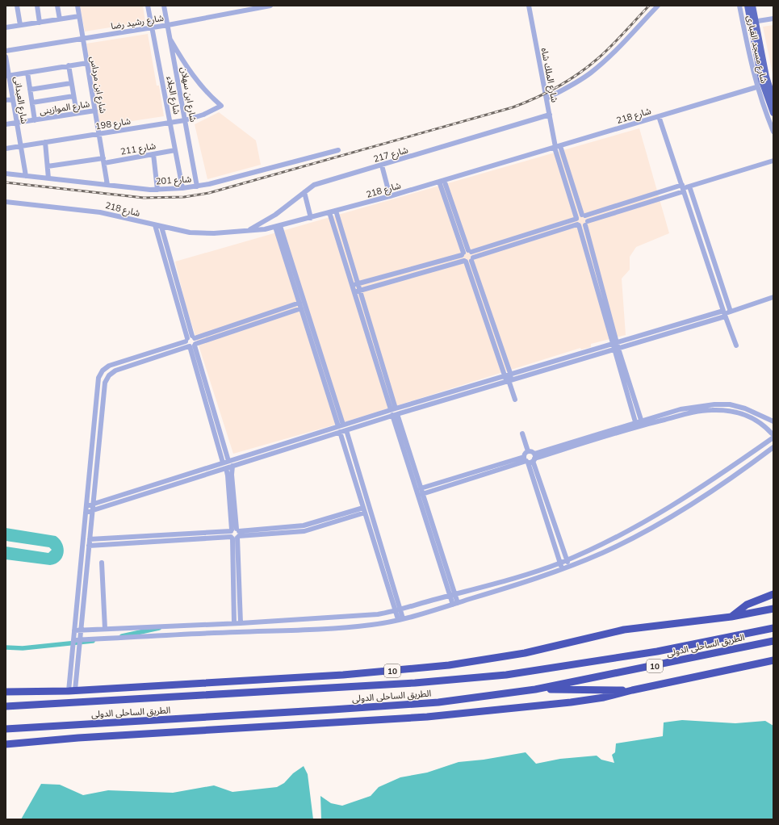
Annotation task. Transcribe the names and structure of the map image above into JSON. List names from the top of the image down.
{
  "streets": {
    "highway": ["الطريق الساحلى الدولى", "10"],
    "street": [
      "شارع رشيد رضا",
      "شارع مسجد القبارى",
      "شارع الملك شاه",
      "شارع ابن مرداس",
      "شارع ابن سهلان",
      "شارع الجلاء",
      "شارع العبدانى",
      "شارع الموازينى",
      "شارع 218",
      "شارع 198",
      "شارع 211",
      "شارع 217",
      "شارع 201"
    ]
  },
  "crossings": [
    ["شارع رشيد رضا", "شارع ابن مرداس"],
    ["شارع رشيد رضا", "شارع ابن سهلان"],
    ["شارع رشيد رضا", "شارع الجلاء"],
    ["شارع مسجد القبارى", "شارع 218"],
    ["شارع الملك شاه", "شارع 218"],
    ["شارع الملك شاه", "شارع 217"],
    ["شارع ابن مرداس", "شارع الموازينى"],
    ["شارع ابن مرداس", "شارع 198"],
    ["شارع ابن مرداس", "شارع 211"],
    ["شارع ابن مرداس", "شارع 201"],
    ["شارع ابن سهلان", "شارع 198"],
    ["شارع ابن سهلان", "شارع 201"],
    ["شارع الجلاء", "شارع 198"],
    ["شارع الجلاء", "شارع 211"],
    ["شارع الجلاء", "شارع 201"],
    ["شارع العبدانى", "شارع الموازينى"],
    ["شارع العبدانى", "شارع 198"],
    ["شارع العبدانى", "شارع 201"],
    ["شارع 218", "شارع 217"]
  ]
}
